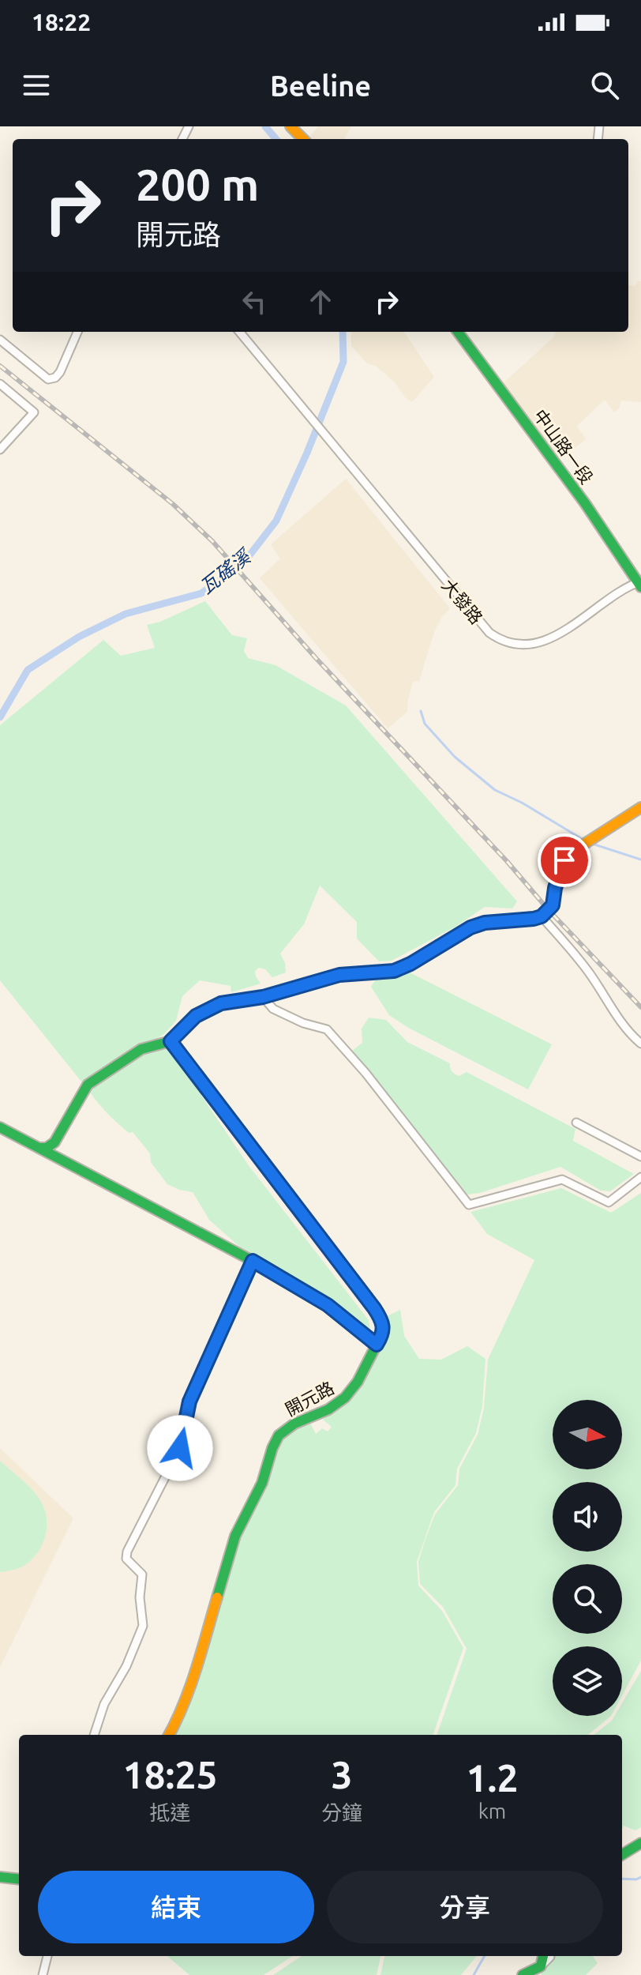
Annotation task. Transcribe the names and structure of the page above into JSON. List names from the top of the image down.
{
  "streets": {
    "street": ["中山路一段", "大發路", "開元路"]
  },
  "crossings": [
    ["中山路一段", "大發路"]
  ],
  "water": ["瓦磘溪"],
  "north": "right",
  "page": {
    "status": "18:22",
    "header": "Beeline",
    "turn": ["200 m", "開元路"],
    "eta": [
      "18:25",
      "抵達",
      "3",
      "分鐘",
      "1.2",
      "km"
    ],
    "buttons": ["結束", "分享"]
  }
}
